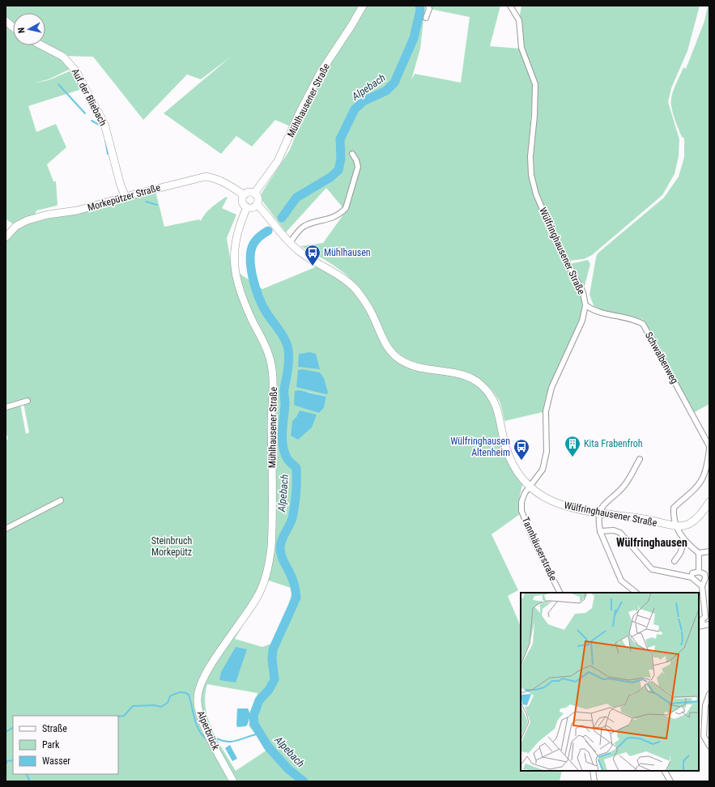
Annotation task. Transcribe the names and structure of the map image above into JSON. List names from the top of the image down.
{
  "streets": {
    "street": [
      "Auf der Bliebach",
      "Mühlhausener Straße",
      "Morkepützer Straße",
      "Wülfringhausener Straße",
      "Schwalbenweg",
      "Tannhäuserstraße",
      "Alperbrück"
    ]
  },
  "crossings": [
    ["Auf der Bliebach", "Morkepützer Straße"],
    ["Mühlhausener Straße", "Morkepützer Straße"],
    ["Mühlhausener Straße", "Alperbrück"],
    ["Wülfringhausener Straße", "Schwalbenweg"],
    ["Wülfringhausener Straße", "Tannhäuserstraße"]
  ],
  "districts": ["Wülfringhausen"],
  "water": ["Alpebach"],
  "parks": ["Steinbruch Morkepütz"],
  "places": {
    "bus stop": ["Mühlhausen", "Wülfringhausen Altenheim"],
    "building": ["Kita Frabenfroh"]
  },
  "legend": ["Straße", "Park", "Wasser"],
  "north": "left"
}
